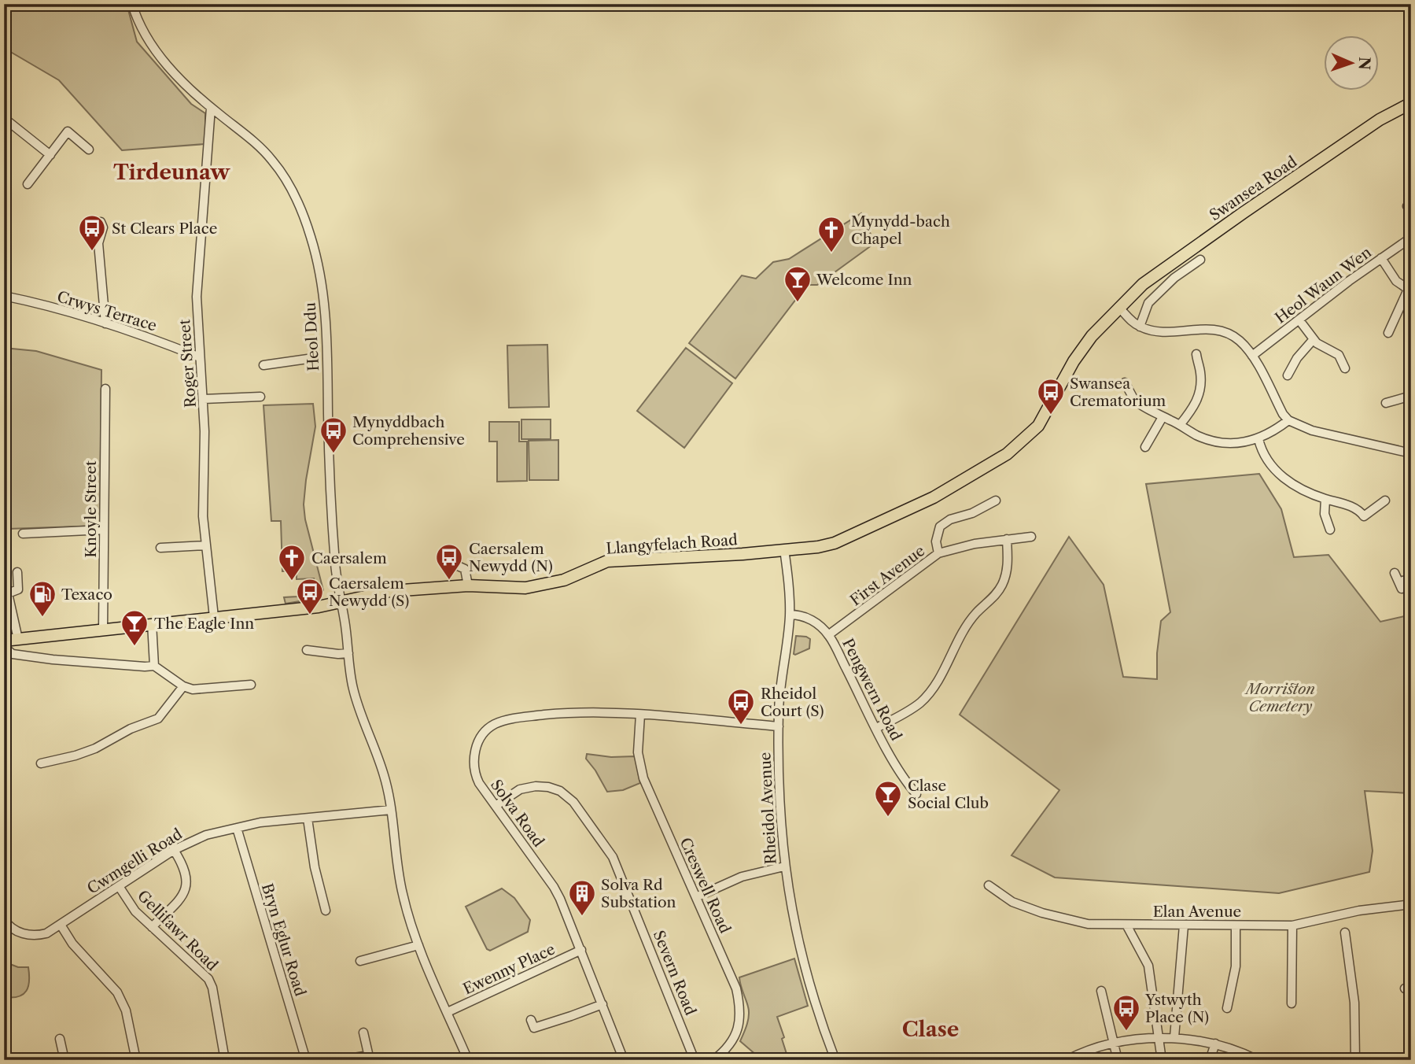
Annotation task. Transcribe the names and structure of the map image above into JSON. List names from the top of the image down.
{
  "streets": {
    "main road": ["Swansea Road", "Llangyfelach Road"],
    "street": [
      "Heol Waun Wen",
      "Crwys Terrace",
      "Heol Ddu",
      "Roger Street",
      "Knoyle Street",
      "First Avenue",
      "Pengwern Road",
      "Rheidol Avenue",
      "Solva Road",
      "Cwmgelli Road",
      "Creswell Road",
      "Elan Avenue",
      "Gellifawr Road",
      "Bryn Eglur Road",
      "Ewenny Place",
      "Severn Road"
    ]
  },
  "crossings": [
    ["Swansea Road", "Llangyfelach Road"],
    ["Crwys Terrace", "Roger Street"],
    ["Heol Ddu", "Roger Street"],
    ["Heol Ddu", "Llangyfelach Road"],
    ["Heol Ddu", "Cwmgelli Road"],
    ["Heol Ddu", "Ewenny Place"],
    ["Roger Street", "Llangyfelach Road"],
    ["Knoyle Street", "Llangyfelach Road"],
    ["Llangyfelach Road", "Rheidol Avenue"],
    ["First Avenue", "Pengwern Road"],
    ["Pengwern Road", "Rheidol Avenue"],
    ["Rheidol Avenue", "Solva Road"],
    ["Solva Road", "Creswell Road"],
    ["Solva Road", "Ewenny Place"],
    ["Solva Road", "Severn Road"],
    ["Cwmgelli Road", "Gellifawr Road"],
    ["Cwmgelli Road", "Bryn Eglur Road"]
  ],
  "districts": ["Tirdeunaw", "Clase"],
  "parks": ["Morriston Cemetery"],
  "places": {
    "bus stop": [
      "St Clears Place",
      "Swansea Crematorium",
      "Mynyddbach Comprehensive",
      "Caersalem Newydd (N)",
      "Caersalem Newydd (S)",
      "Rheidol Court (S)",
      "Ystwyth Place (N)"
    ],
    "church": ["Mynydd-bach Chapel", "Caersalem"],
    "bar": ["Welcome Inn", "The Eagle Inn", "Clase Social Club"],
    "fuel station": ["Texaco"],
    "building": ["Solva Rd Substation"]
  },
  "north": "right"
}
